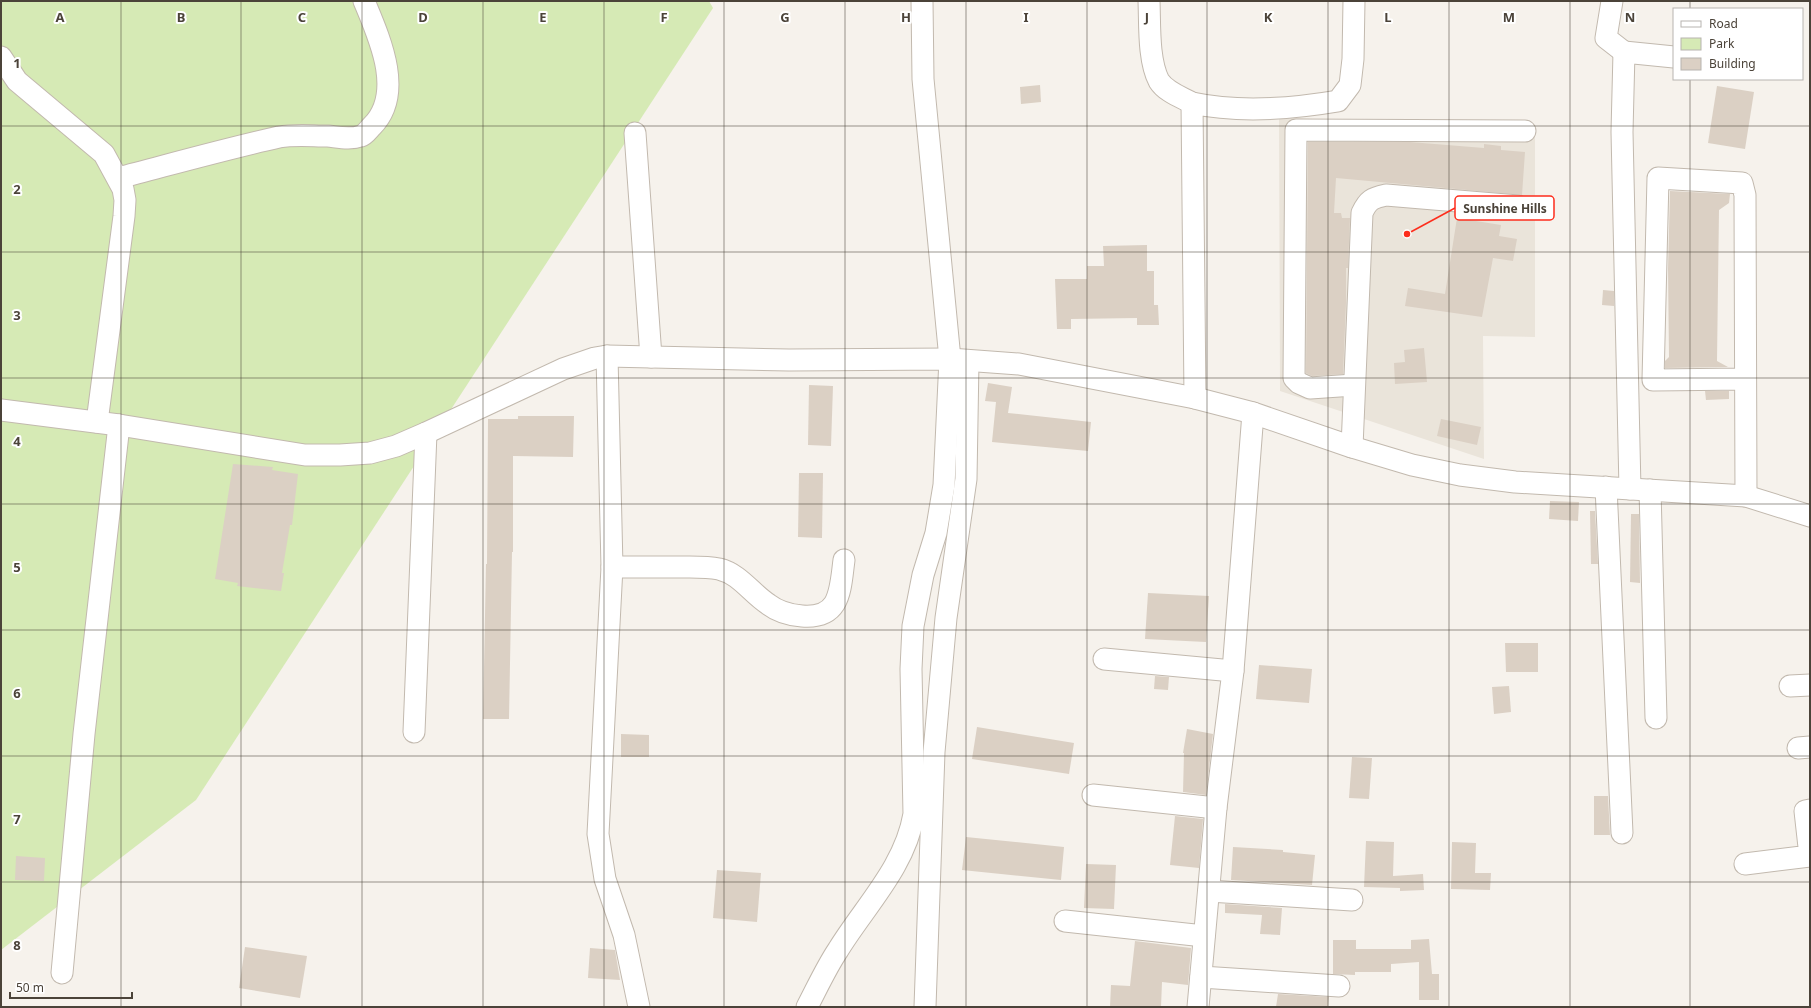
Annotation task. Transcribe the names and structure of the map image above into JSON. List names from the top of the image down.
{
  "places": ["Sunshine Hills"],
  "legend": ["Road", "Park", "Building"],
  "scale_bar": "50 m",
  "grid": {
    "columns": [
      "A",
      "B",
      "C",
      "D",
      "E",
      "F",
      "G",
      "H",
      "I",
      "J",
      "K",
      "L",
      "M",
      "N"
    ],
    "rows": [
      "1",
      "2",
      "3",
      "4",
      "5",
      "6",
      "7",
      "8"
    ]
  }
}
